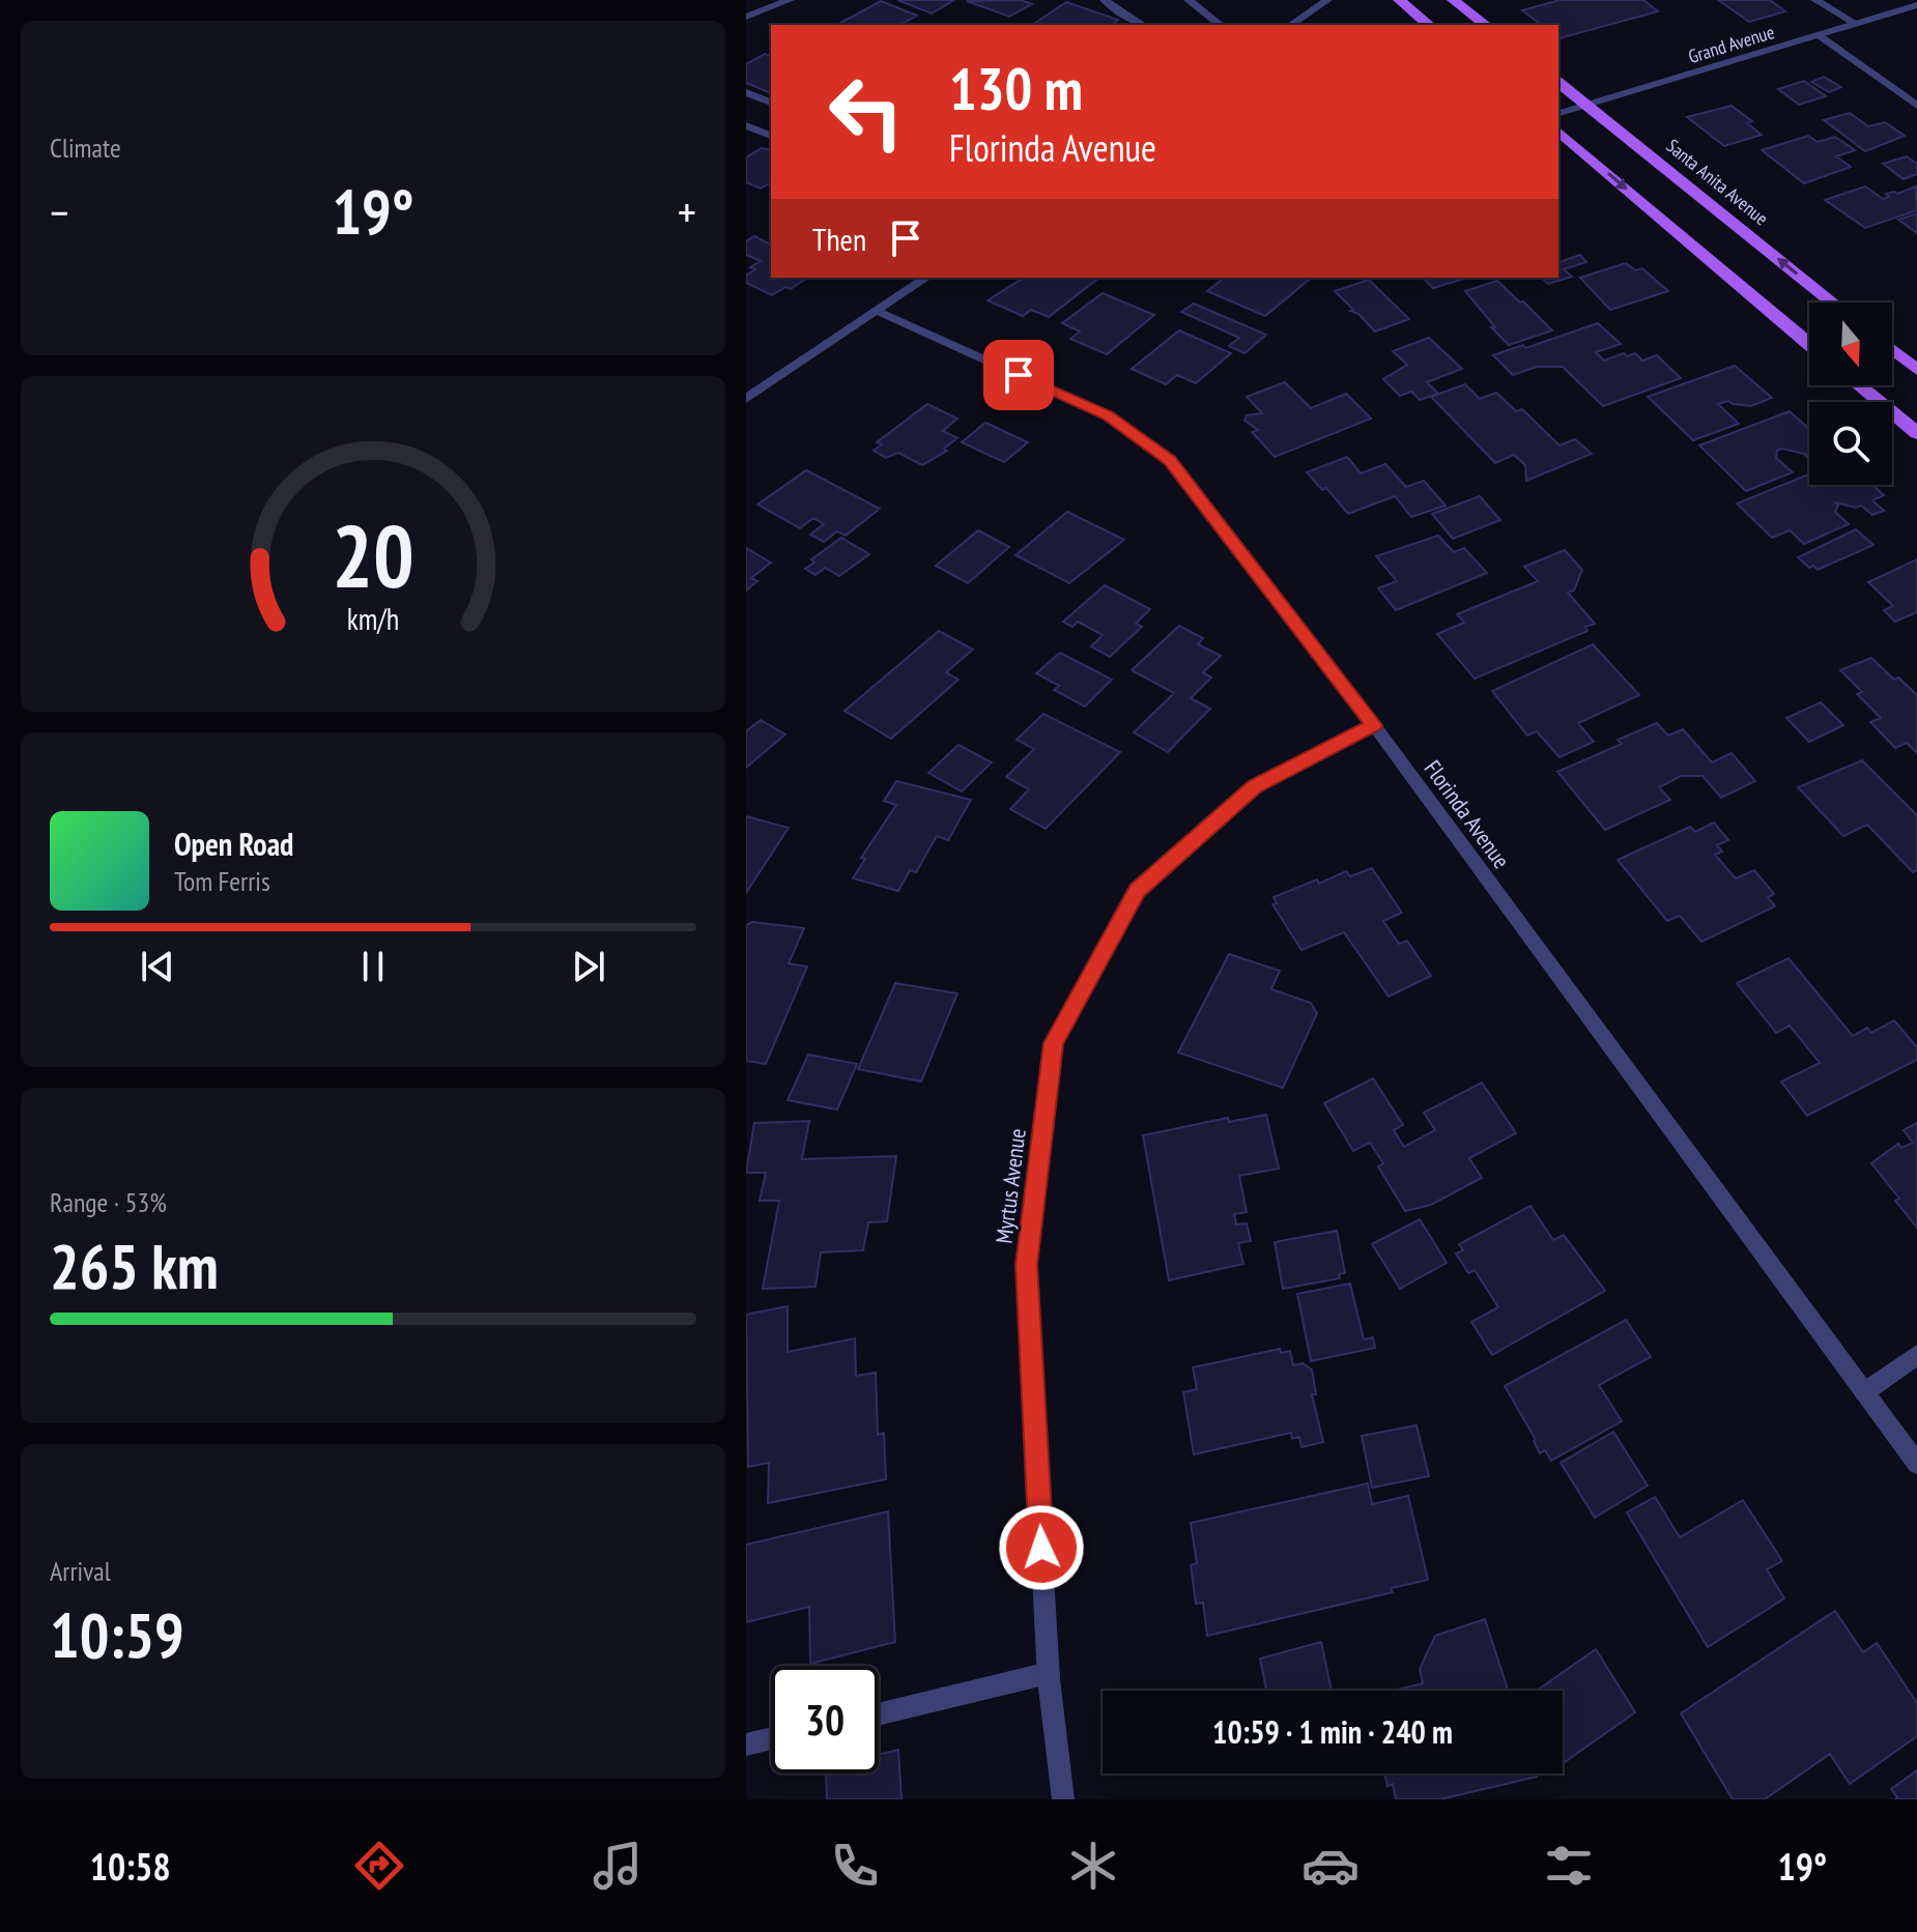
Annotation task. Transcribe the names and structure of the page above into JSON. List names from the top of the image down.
{
  "streets": {
    "main road": ["Santa Anita Avenue"],
    "street": ["Grand Avenue", "Florinda Avenue", "Myrtus Avenue"]
  },
  "crossings": [
    ["Grand Avenue", "Santa Anita Avenue"],
    ["Florinda Avenue", "Myrtus Avenue"]
  ],
  "north": "bottom",
  "page": {
    "tile": [
      "Climate",
      ["Range · 53%", "265 km"],
      ["Arrival", "10:59"]
    ],
    "turn": ["130 m", "Florinda Avenue"],
    "heat": ["−", "19°", "+"],
    "then": "Then",
    "song": ["Open Road", "Tom Ferris"],
    "limit": "30",
    "trip": "10:59 · 1 min · 240 m",
    "tabs": ["10:58", "19°"],
    "gauge": ["20", "km/h"]
  }
}
